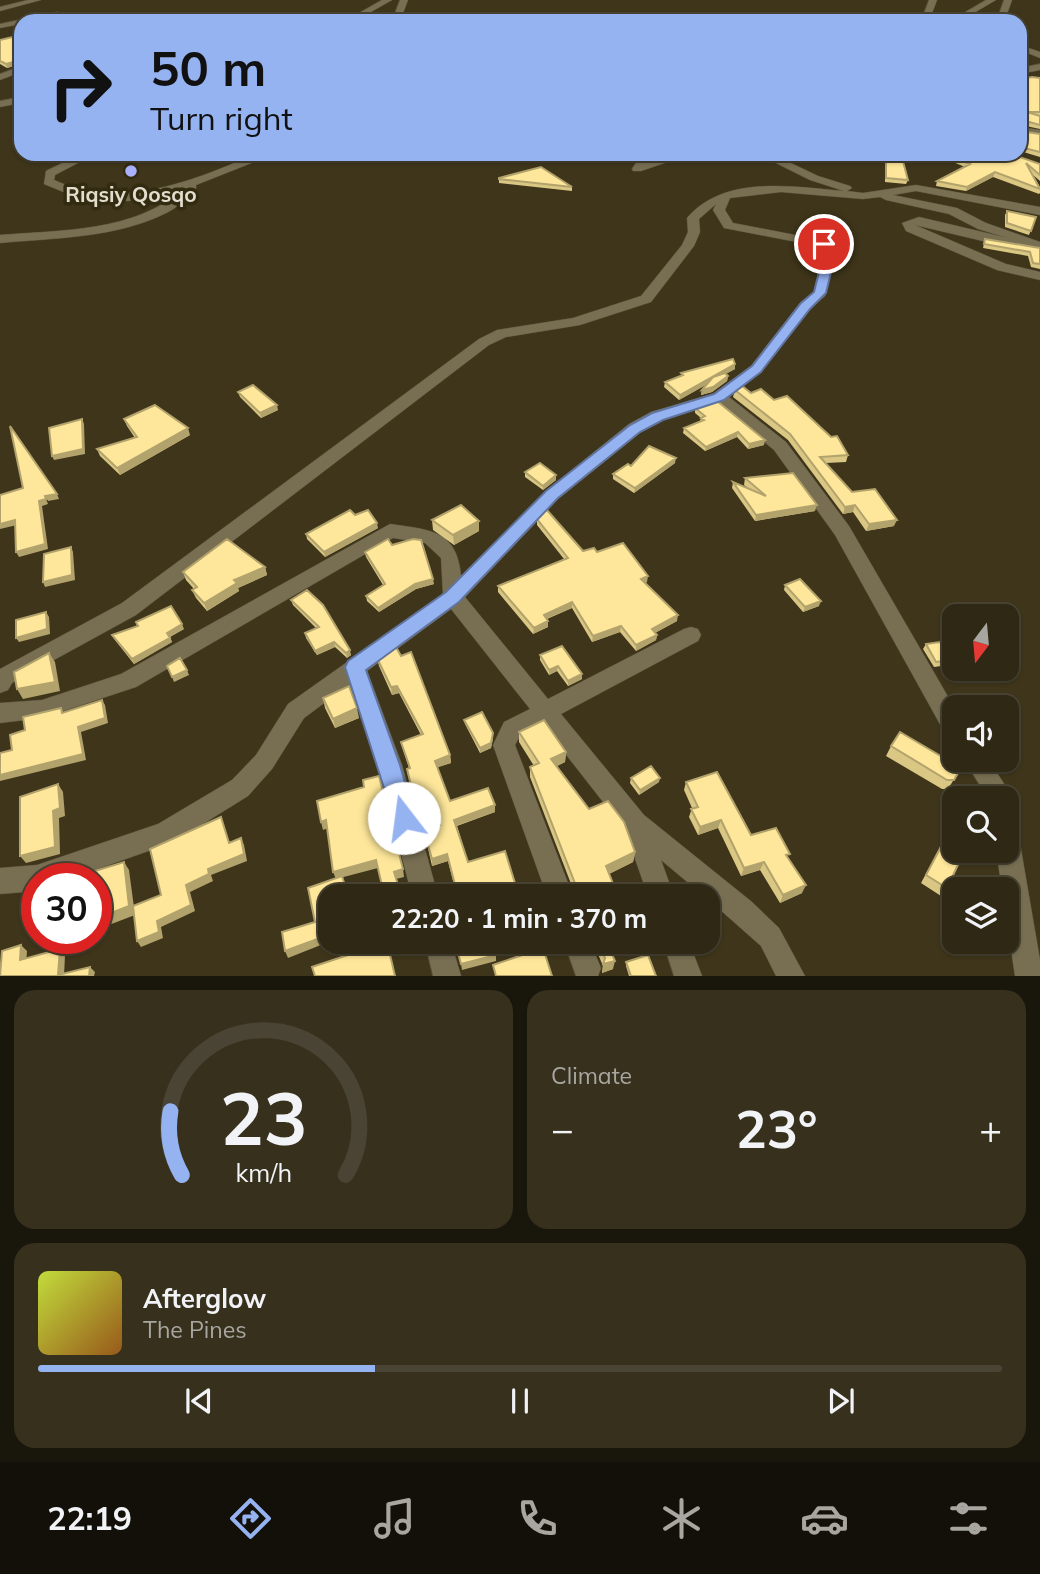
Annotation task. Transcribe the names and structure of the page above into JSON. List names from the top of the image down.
{
  "places": ["Riqsiy Qosqo"],
  "north": "bottom",
  "page": {
    "turn": ["50 m", "Turn right"],
    "limit": "30",
    "trip": "22:20 · 1 min · 370 m",
    "tile": "Climate",
    "heat": ["−", "23°", "+"],
    "song": ["Afterglow", "The Pines"],
    "tabs": "22:19",
    "gauge": ["23", "km/h"]
  }
}
